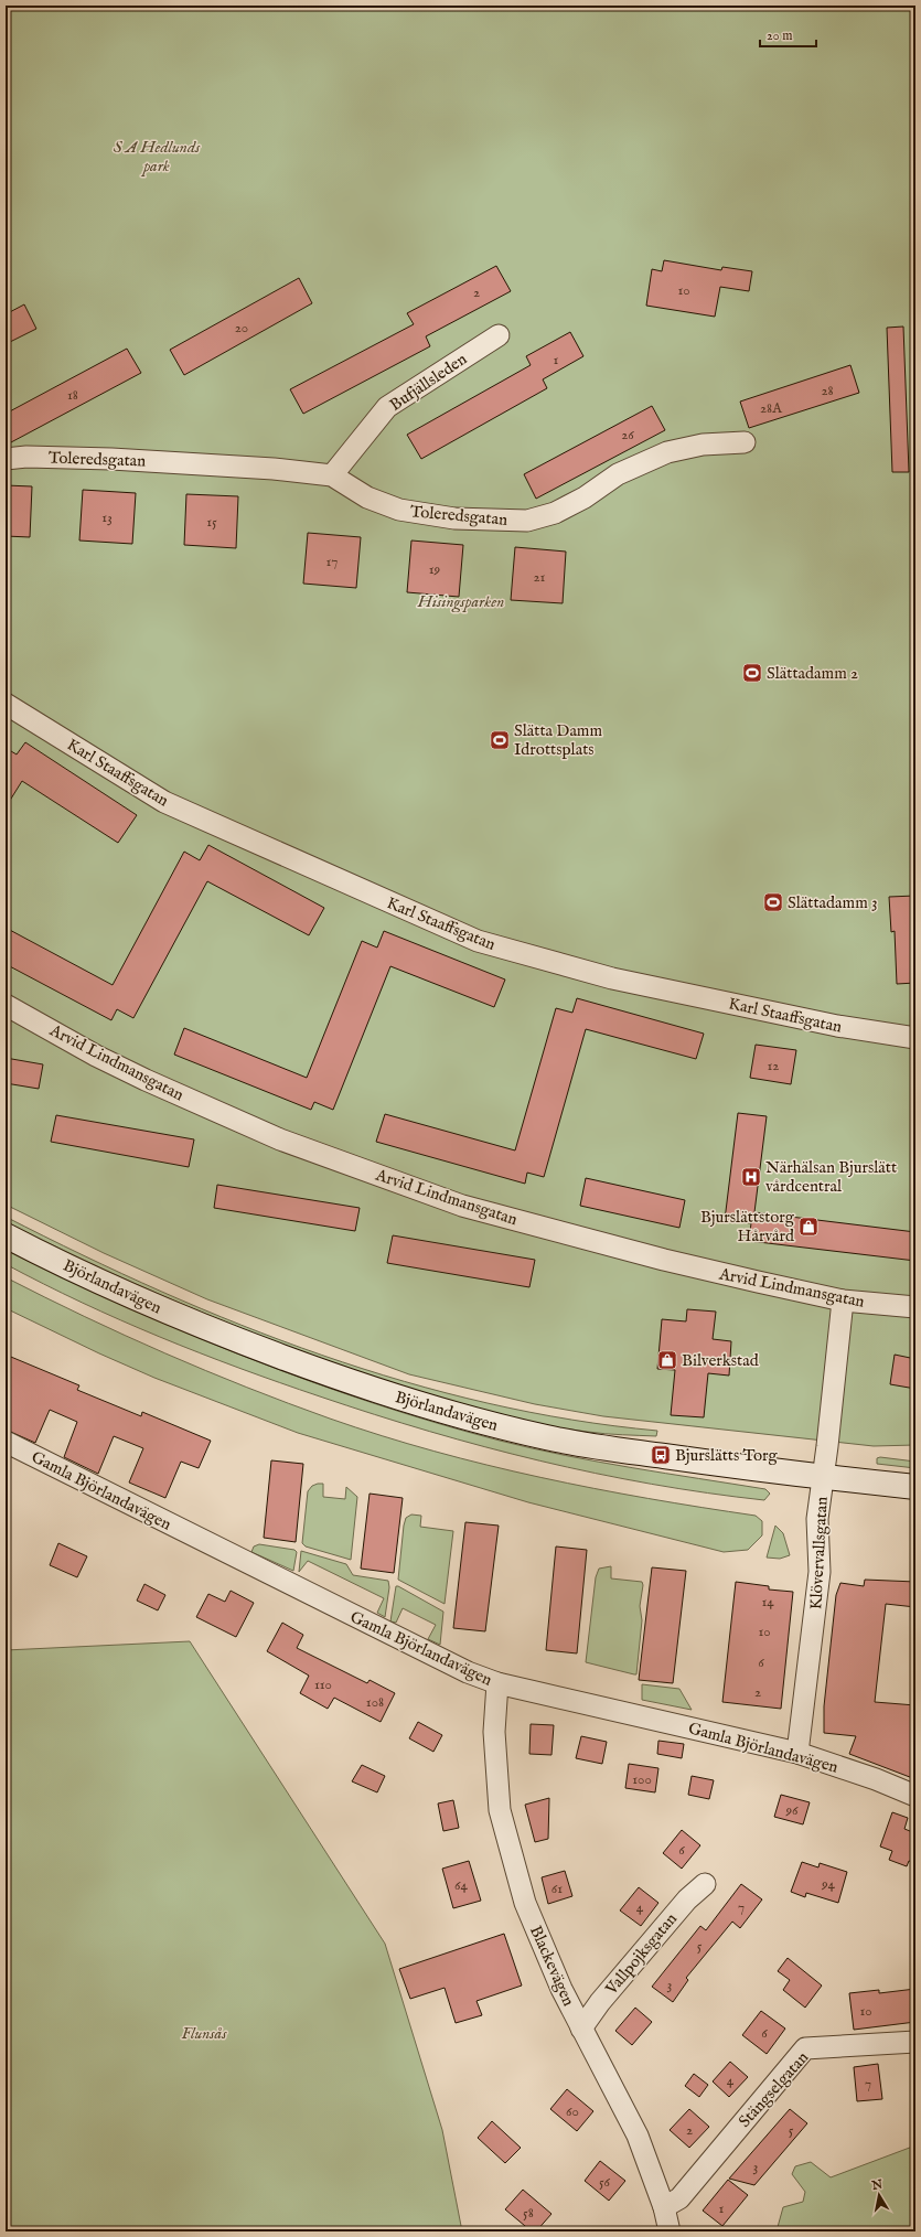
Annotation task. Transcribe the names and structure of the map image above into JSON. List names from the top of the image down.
{
  "streets": {
    "street": [
      "Bufjällsleden",
      "Toleredsgatan",
      "Karl Staaffsgatan",
      "Arvid Lindmansgatan",
      "Björlandavägen",
      "Gamla Björlandavägen",
      "Klövervallsgatan",
      "Vallpojksgatan",
      "Blackevägen",
      "Stängselgatan"
    ]
  },
  "crossings": [
    ["Bufjällsleden", "Toleredsgatan"],
    ["Arvid Lindmansgatan", "Klövervallsgatan"],
    ["Björlandavägen", "Klövervallsgatan"],
    ["Gamla Björlandavägen", "Klövervallsgatan"],
    ["Gamla Björlandavägen", "Blackevägen"],
    ["Vallpojksgatan", "Blackevägen"],
    ["Blackevägen", "Stängselgatan"]
  ],
  "parks": ["S A Hedlunds park", "Hisingsparken", "Flunsås"],
  "places": {
    "sports": ["Slättadamm 2", "Slätta Damm Idrottsplats", "Slättadamm 3"],
    "hospital": ["Närhälsan Bjurslätt vårdcentral"],
    "shop": ["Bjurslättstorg Hårvård", "Bilverkstad"],
    "bus stop": ["Bjurslätts Torg"]
  },
  "house_numbers": [
    "10",
    "2",
    "20",
    "1",
    "28",
    "18",
    "28A",
    "26",
    "13",
    "15",
    "17",
    "19",
    "21",
    "12",
    "14",
    "10",
    "6",
    "110",
    "2",
    "108",
    "100",
    "96",
    "6",
    "94",
    "64",
    "61",
    "4",
    "7",
    "5",
    "3",
    "10",
    "6",
    "4",
    "7",
    "60",
    "2",
    "5",
    "3",
    "56",
    "1",
    "58"
  ],
  "scale_bar": "20 m",
  "north": "top"
}
